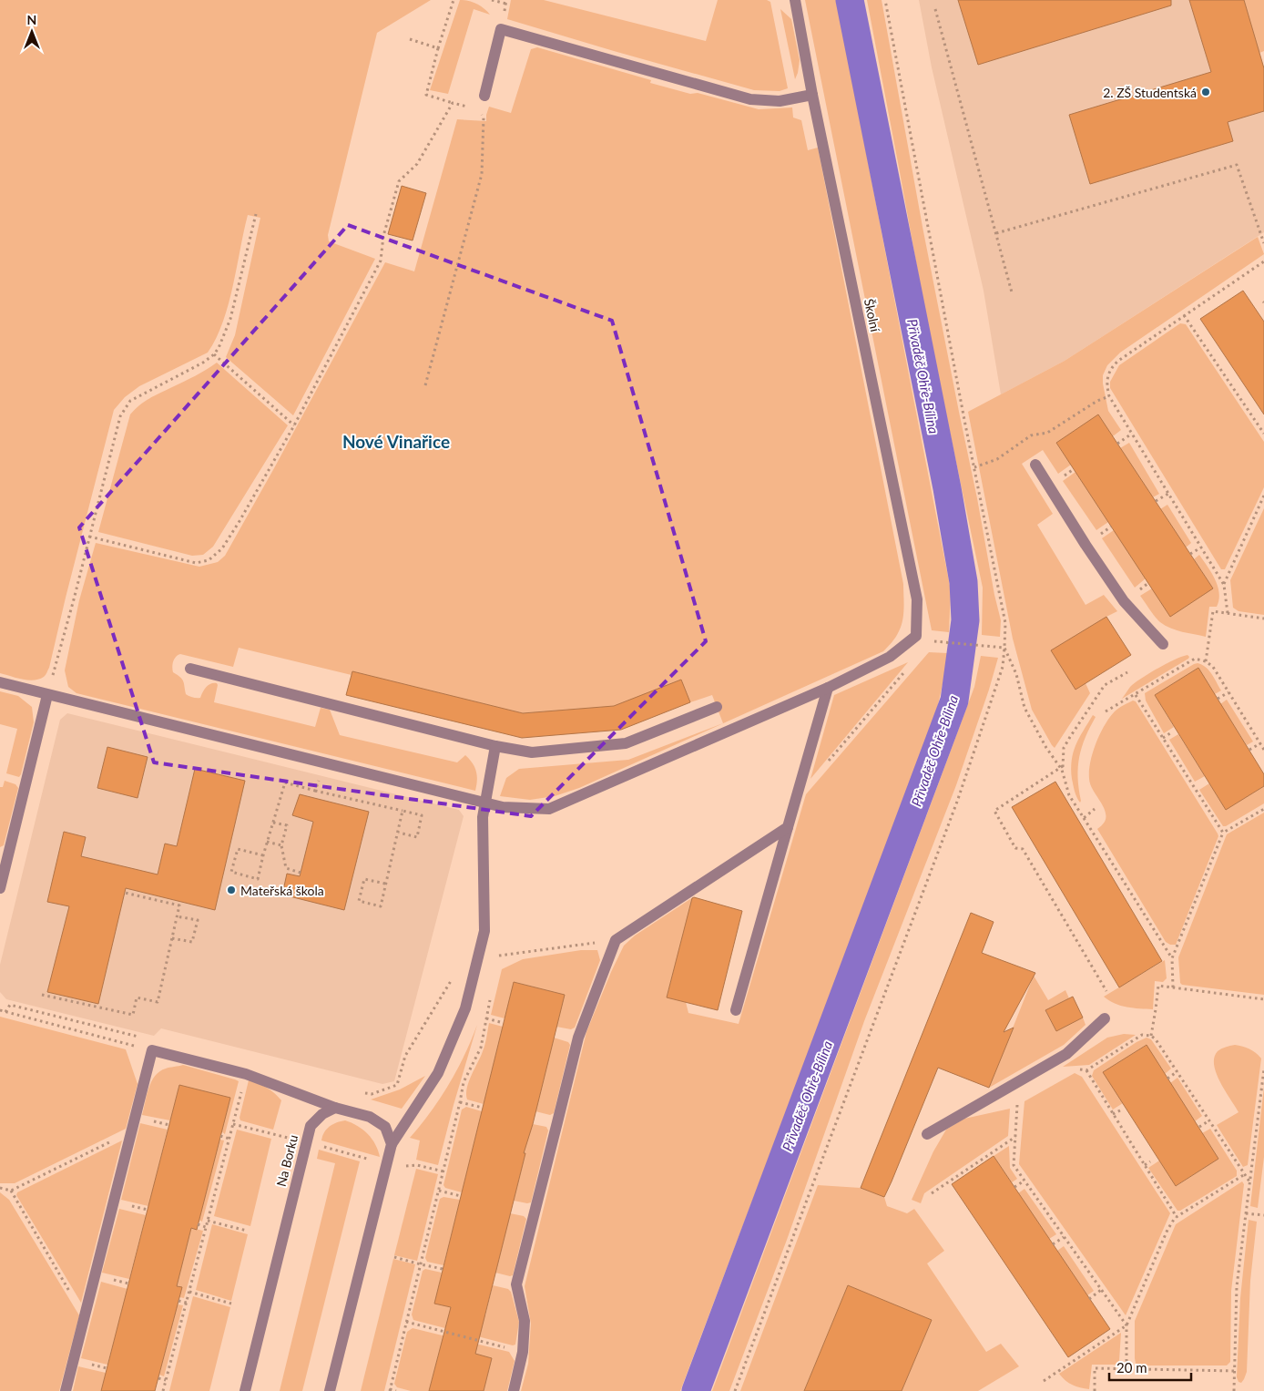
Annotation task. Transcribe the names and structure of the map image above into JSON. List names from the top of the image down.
{
  "streets": {
    "street": ["Školní", "Na Borku"]
  },
  "districts": ["Nové Vinařice"],
  "water": ["Přivaděč Ohře-Bílina"],
  "places": ["2. ZŠ Studentská", "Mateřská škola"],
  "scale_bar": "20 m",
  "north": "top"
}
